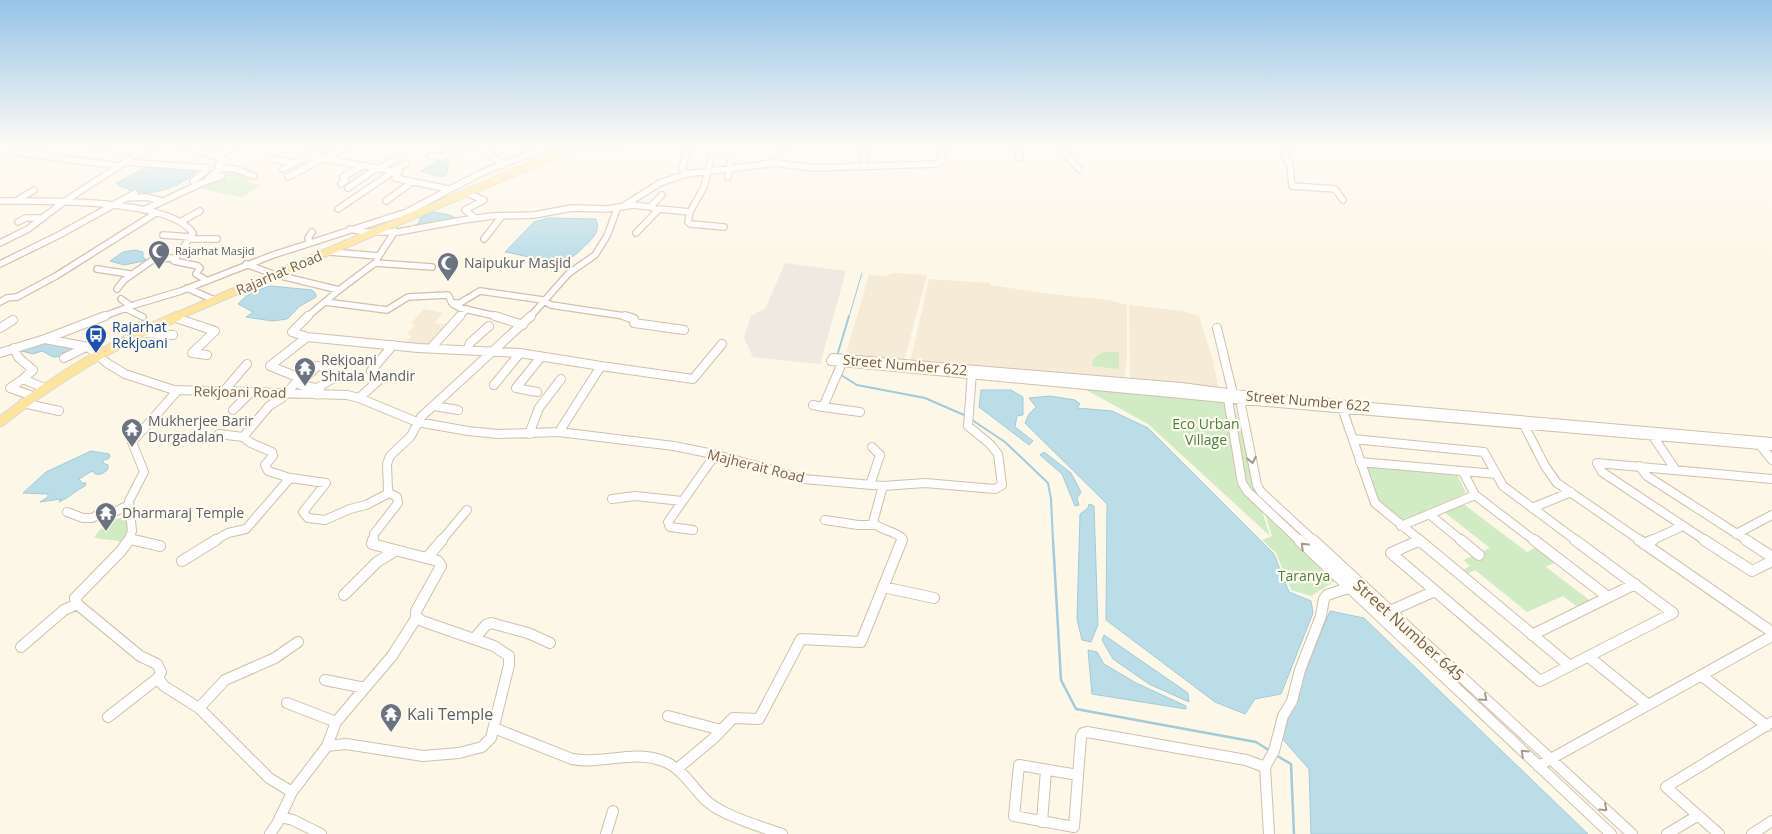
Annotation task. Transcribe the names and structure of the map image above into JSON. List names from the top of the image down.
{
  "streets": {
    "main road": ["Rajarhat Road"],
    "street": [
      "Street Number 622",
      "Rekjoani Road",
      "Majherait Road",
      "Street Number 645"
    ]
  },
  "crossings": [
    ["Rajarhat Road", "Rekjoani Road"],
    ["Street Number 622", "Majherait Road"],
    ["Street Number 622", "Street Number 645"],
    ["Rekjoani Road", "Majherait Road"]
  ],
  "parks": ["Eco Urban Village", "Taranya"],
  "places": {
    "mosque": ["Rajarhat Masjid", "Naipukur Masjid"],
    "bus stop": ["Rajarhat Rekjoani"],
    "temple": [
      "Rekjoani Shitala Mandir",
      "Mukherjee Barir Durgadalan",
      "Dharmaraj Temple",
      "Kali Temple"
    ]
  }
}
